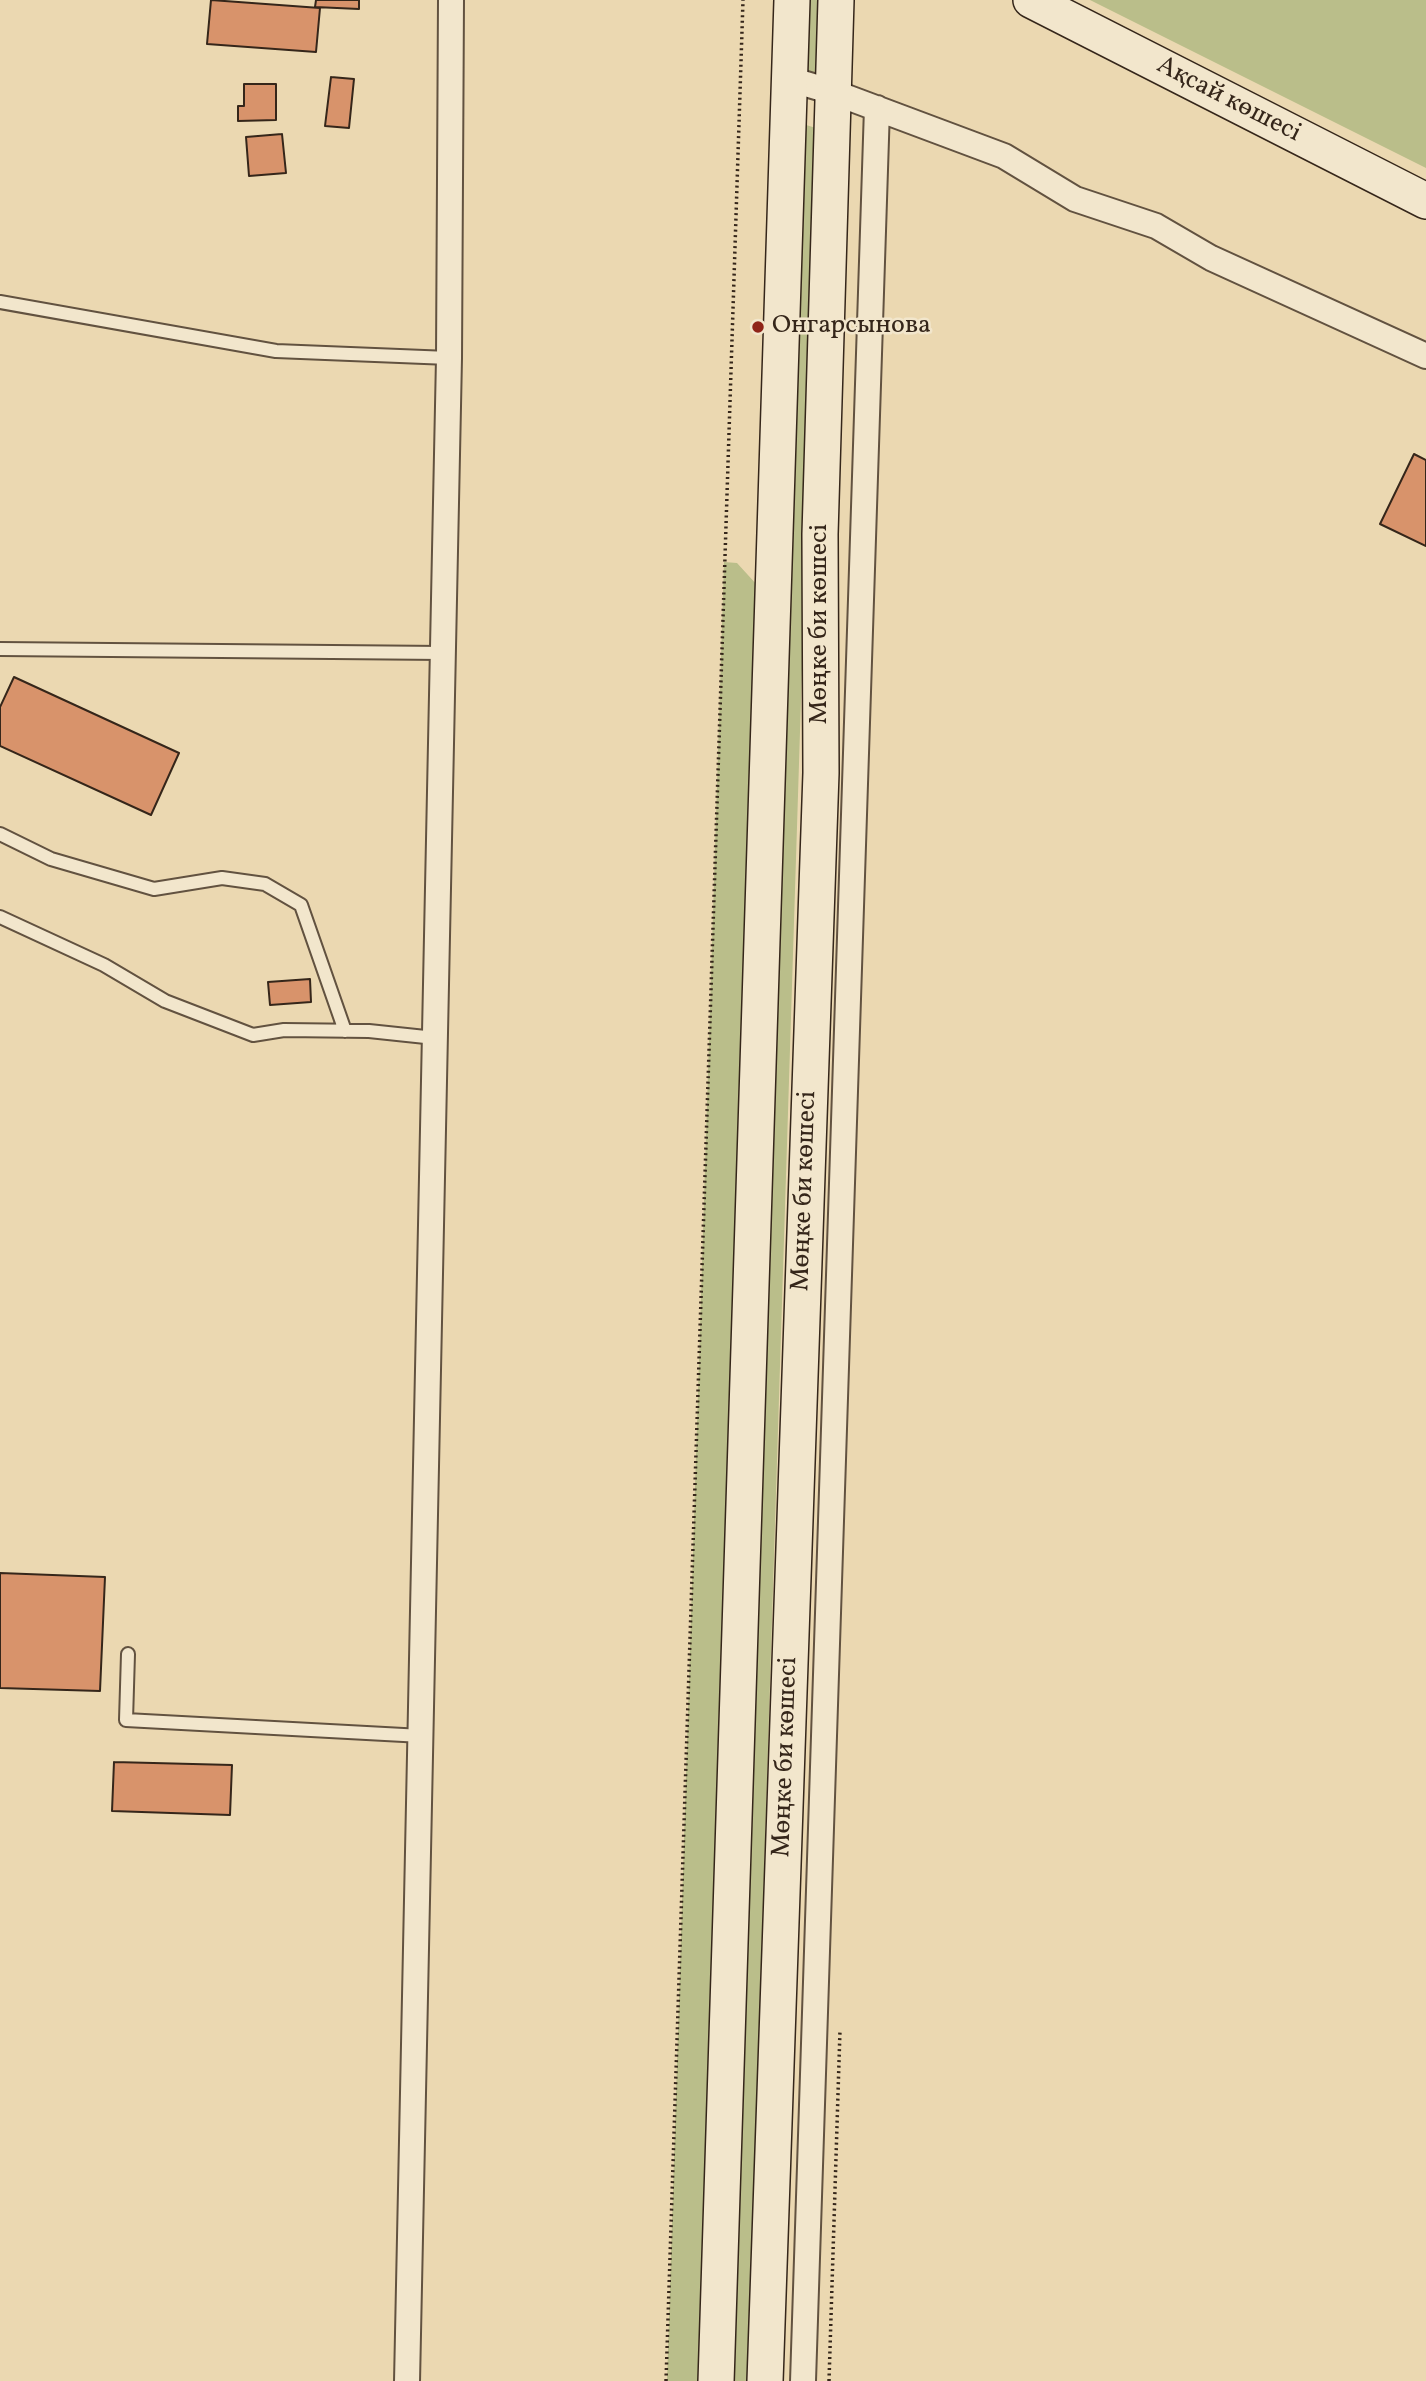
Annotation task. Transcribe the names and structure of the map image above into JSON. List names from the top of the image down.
{
  "streets": {
    "main road": ["Ақсай көшесі", "Мөңке би көшесі"]
  },
  "places": ["Онгарсынова"]
}
